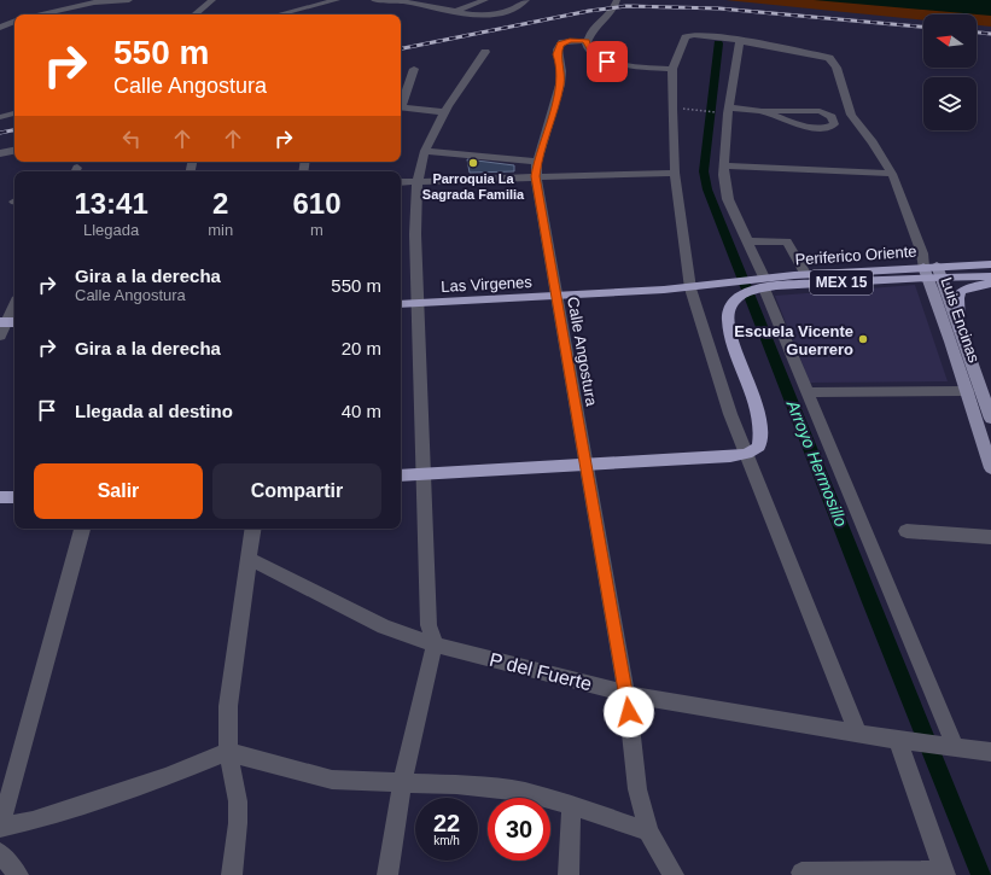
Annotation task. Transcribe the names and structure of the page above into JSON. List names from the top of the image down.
{
  "streets": {
    "highway": ["Periferico Oriente", "MEX 15", "Las Virgenes"],
    "main road": ["Luis Encinas"],
    "street": ["Calle Angostura", "P del Fuerte"]
  },
  "crossings": [
    ["Periferico Oriente", "Las Virgenes"],
    ["Periferico Oriente", "Luis Encinas"],
    ["Las Virgenes", "Calle Angostura"],
    ["Calle Angostura", "P del Fuerte"]
  ],
  "water": ["Arroyo Hermosillo"],
  "places": ["Parroquia La Sagrada Familia", "Escuela Vicente Guerrero"],
  "north": "left",
  "page": {
    "turn": ["550 m", "Calle Angostura"],
    "eta": [
      "13:41",
      "Llegada",
      "2",
      "min",
      "610",
      "m"
    ],
    "list": [
      {
        "name": "Gira a la derecha",
        "note": "Calle Angostura",
        "value": "550 m"
      },
      {
        "name": "Gira a la derecha",
        "value": "20 m"
      },
      {
        "name": "Llegada al destino",
        "value": "40 m"
      }
    ],
    "buttons": ["Salir", "Compartir"],
    "speed": "22 km/h",
    "limit": "30"
  }
}
